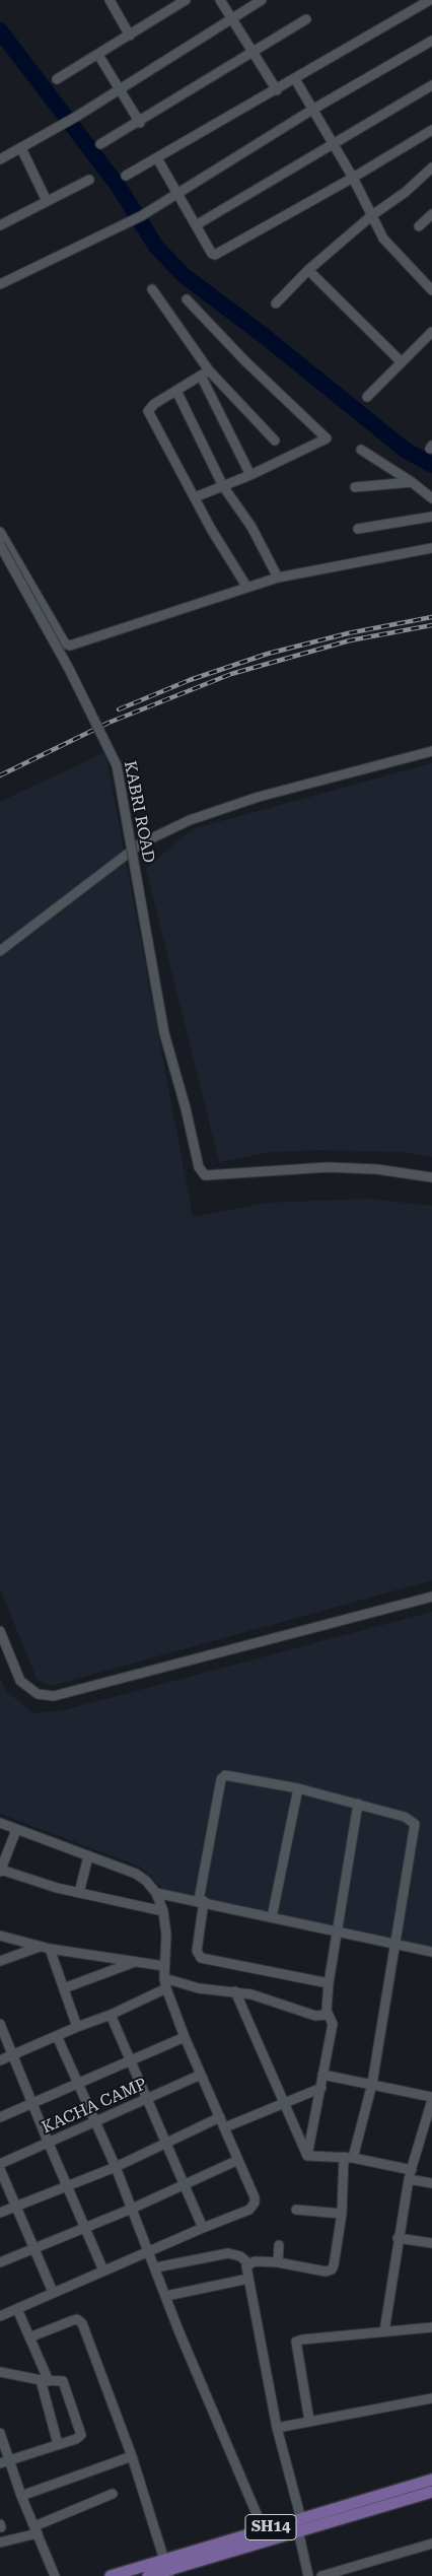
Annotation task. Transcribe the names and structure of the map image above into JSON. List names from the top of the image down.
{
  "streets": {
    "main road": ["SH14"],
    "street": ["KABRI ROAD", "KACHA CAMP"]
  }
}
